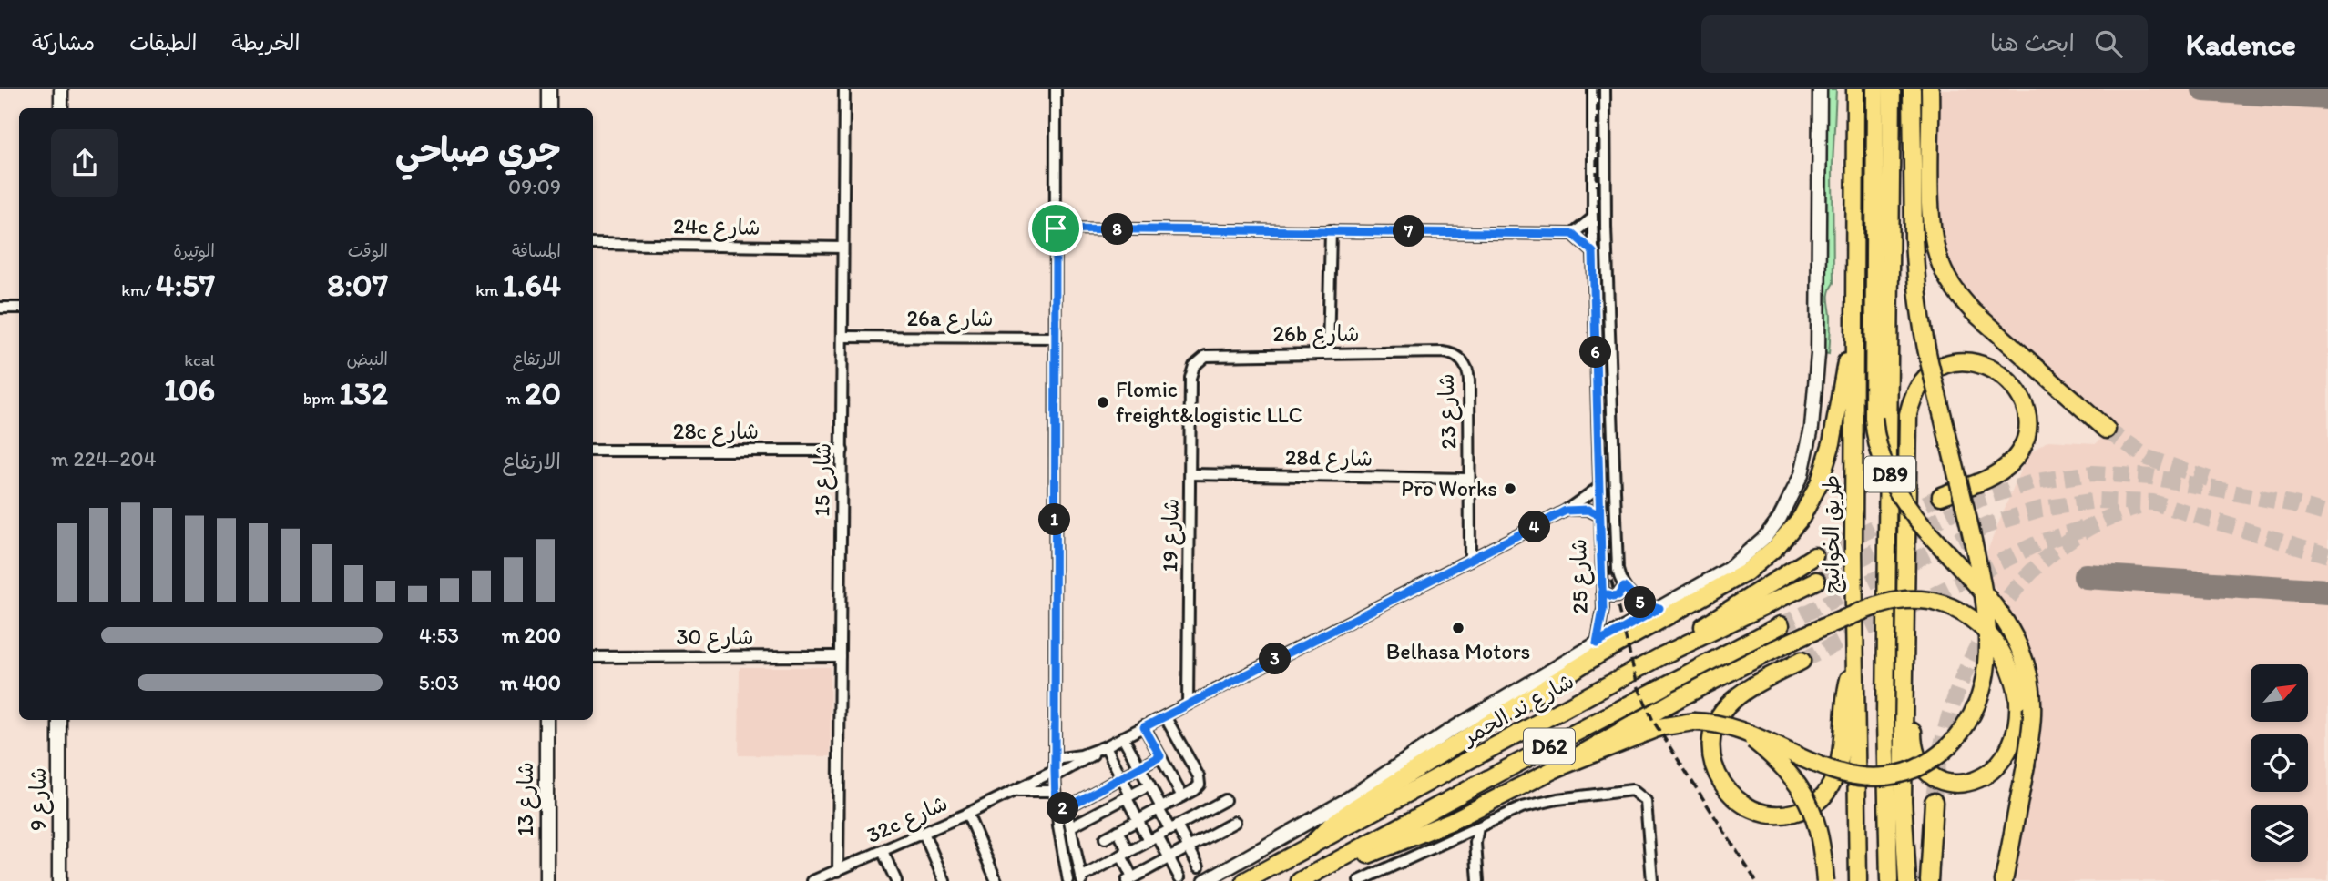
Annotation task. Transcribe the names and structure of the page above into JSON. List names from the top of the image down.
{
  "streets": {
    "main road": [
      "D89",
      "طريق الخوانيج",
      "شارع ند الحمر",
      "D62"
    ],
    "street": [
      "24c شارع",
      "26a شارع",
      "26b شارع",
      "شارع 23",
      "28c شارع",
      "28d شارع",
      "شارع 15",
      "شارع 19",
      "شارع 25",
      "شارع 30",
      "شارع 9",
      "شارع 13",
      "32c شارع"
    ]
  },
  "crossings": [
    ["24c شارع", "شارع 15"],
    ["26a شارع", "شارع 15"],
    ["26b شارع", "شارع 23"],
    ["26b شارع", "شارع 19"],
    ["شارع 23", "28d شارع"],
    ["شارع 23", "32c شارع"],
    ["28c شارع", "شارع 15"],
    ["28d شارع", "شارع 19"],
    ["شارع 15", "شارع 30"],
    ["شارع 15", "32c شارع"],
    ["شارع 19", "32c شارع"],
    ["شارع 25", "32c شارع"]
  ],
  "places": ["Flomic freight&logistic LLC", "Pro Works", "Belhasa Motors"],
  "north": "top right",
  "page": {
    "header": "Kadence",
    "search": "ابحث هنا",
    "nav": ["الخريطة", "الطبقات", "مشاركة"],
    "heading": ["جري صباحي", "09:09"],
    "pins": [
      "8",
      "7",
      "6",
      "1",
      "4",
      "5",
      "3",
      "2"
    ],
    "stats": [
      ["المسافة", "1.64 km"],
      ["الوقت", "8:07"],
      ["الوتيرة", "4:57 /km"],
      ["الارتفاع", "20 m"],
      ["النبض", "132 bpm"],
      ["kcal", "106"]
    ],
    "chart": ["الارتفاع", "204–224 m"],
    "list": [
      {
        "name": "200 m",
        "note": "4:53"
      },
      {
        "name": "400 m",
        "note": "5:03"
      }
    ]
  }
}
